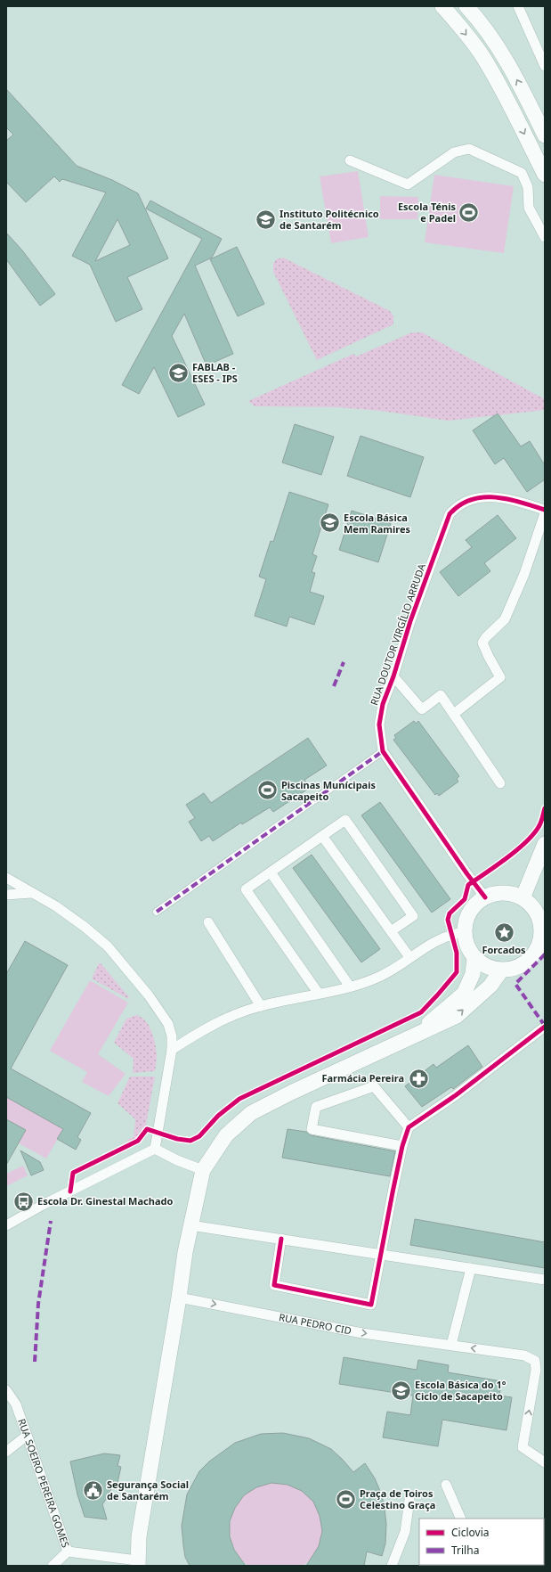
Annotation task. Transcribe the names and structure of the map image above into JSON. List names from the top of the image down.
{
  "streets": {
    "street": ["RUA DOUTOR VIRGÍLIO ARRUDA", "RUA PEDRO CID", "RUA SOEIRO PEREIRA GOMES"]
  },
  "places": {
    "sports": ["Escola Ténis e Padel", "Piscinas Munícipais Sacapeito", "Praça de Toiros Celestino Graça"],
    "school or university": [
      "Instituto Politécnico de Santarém",
      "FABLAB - ESES - IPS",
      "Escola Básica Mem Ramires",
      "Escola Básica do 1° Ciclo de Sacapeito"
    ],
    "place": ["Forcados"],
    "pharmacy": ["Farmácia Pereira"],
    "bus stop": ["Escola Dr. Ginestal Machado"],
    "public building": ["Segurança Social de Santarém"]
  },
  "legend": ["Ciclovia", "Trilha"]
}
